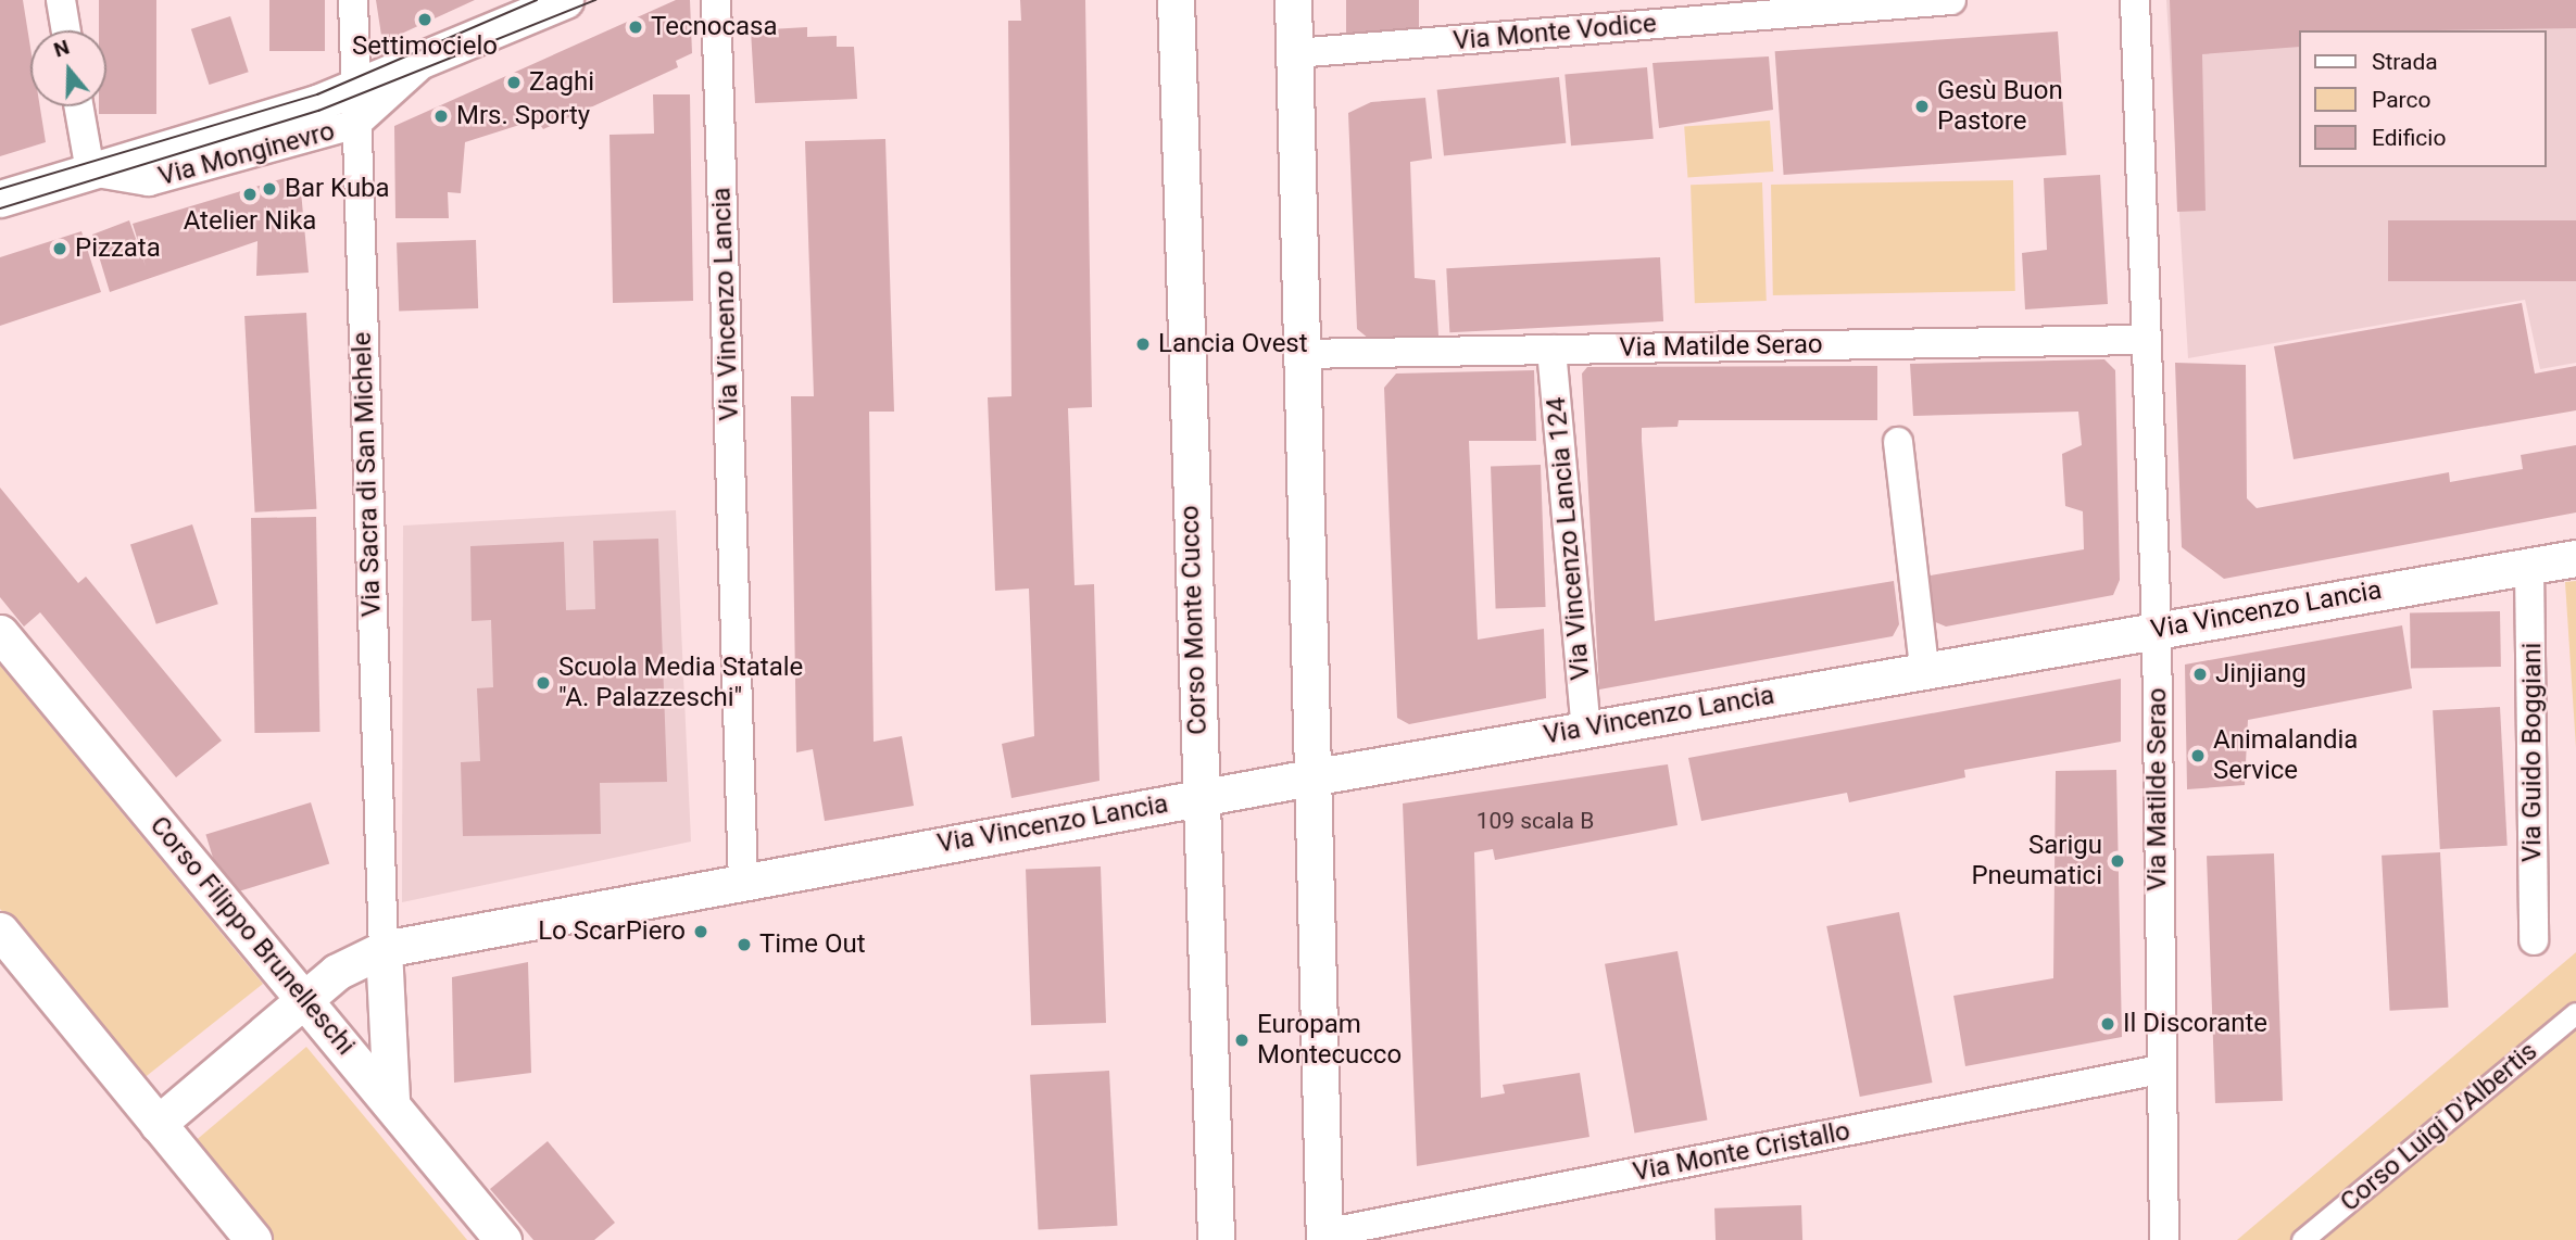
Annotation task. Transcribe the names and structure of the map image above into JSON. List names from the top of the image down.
{
  "streets": {
    "street": [
      "Via Monte Vodice",
      "Via Monginevro",
      "Via Vincenzo Lancia",
      "Via Matilde Serao",
      "Via Sacra di San Michele",
      "Via Vincenzo Lancia 124",
      "Corso Monte Cucco",
      "Via Guido Boggiani",
      "Corso Filippo Brunelleschi",
      "Corso Luigi D'Albertis",
      "Via Monte Cristallo"
    ]
  },
  "crossings": [
    ["Via Monginevro", "Via Sacra di San Michele"],
    ["Via Vincenzo Lancia", "Via Matilde Serao"],
    ["Via Vincenzo Lancia", "Via Sacra di San Michele"],
    ["Via Vincenzo Lancia", "Via Vincenzo Lancia 124"],
    ["Via Vincenzo Lancia", "Corso Monte Cucco"],
    ["Via Vincenzo Lancia", "Via Guido Boggiani"],
    ["Via Vincenzo Lancia", "Corso Filippo Brunelleschi"],
    ["Via Matilde Serao", "Via Vincenzo Lancia 124"],
    ["Via Matilde Serao", "Via Monte Cristallo"]
  ],
  "places": [
    "Settimocielo",
    "Tecnocasa",
    "Zaghi",
    "Gesù Buon Pastore",
    "Mrs. Sporty",
    "Bar Kuba",
    "Atelier Nika",
    "Pizzata",
    "Lancia Ovest",
    "Jinjiang",
    "Scuola Media Statale \"A. Palazzeschi\"",
    "Animalandia Service",
    "Sarigu Pneumatici",
    "Lo ScarPiero",
    "Time Out",
    "Il Discorante",
    "Europam Montecucco"
  ],
  "house_numbers": ["109 scala B"],
  "legend": ["Strada", "Parco", "Edificio"],
  "north": "top"
}
